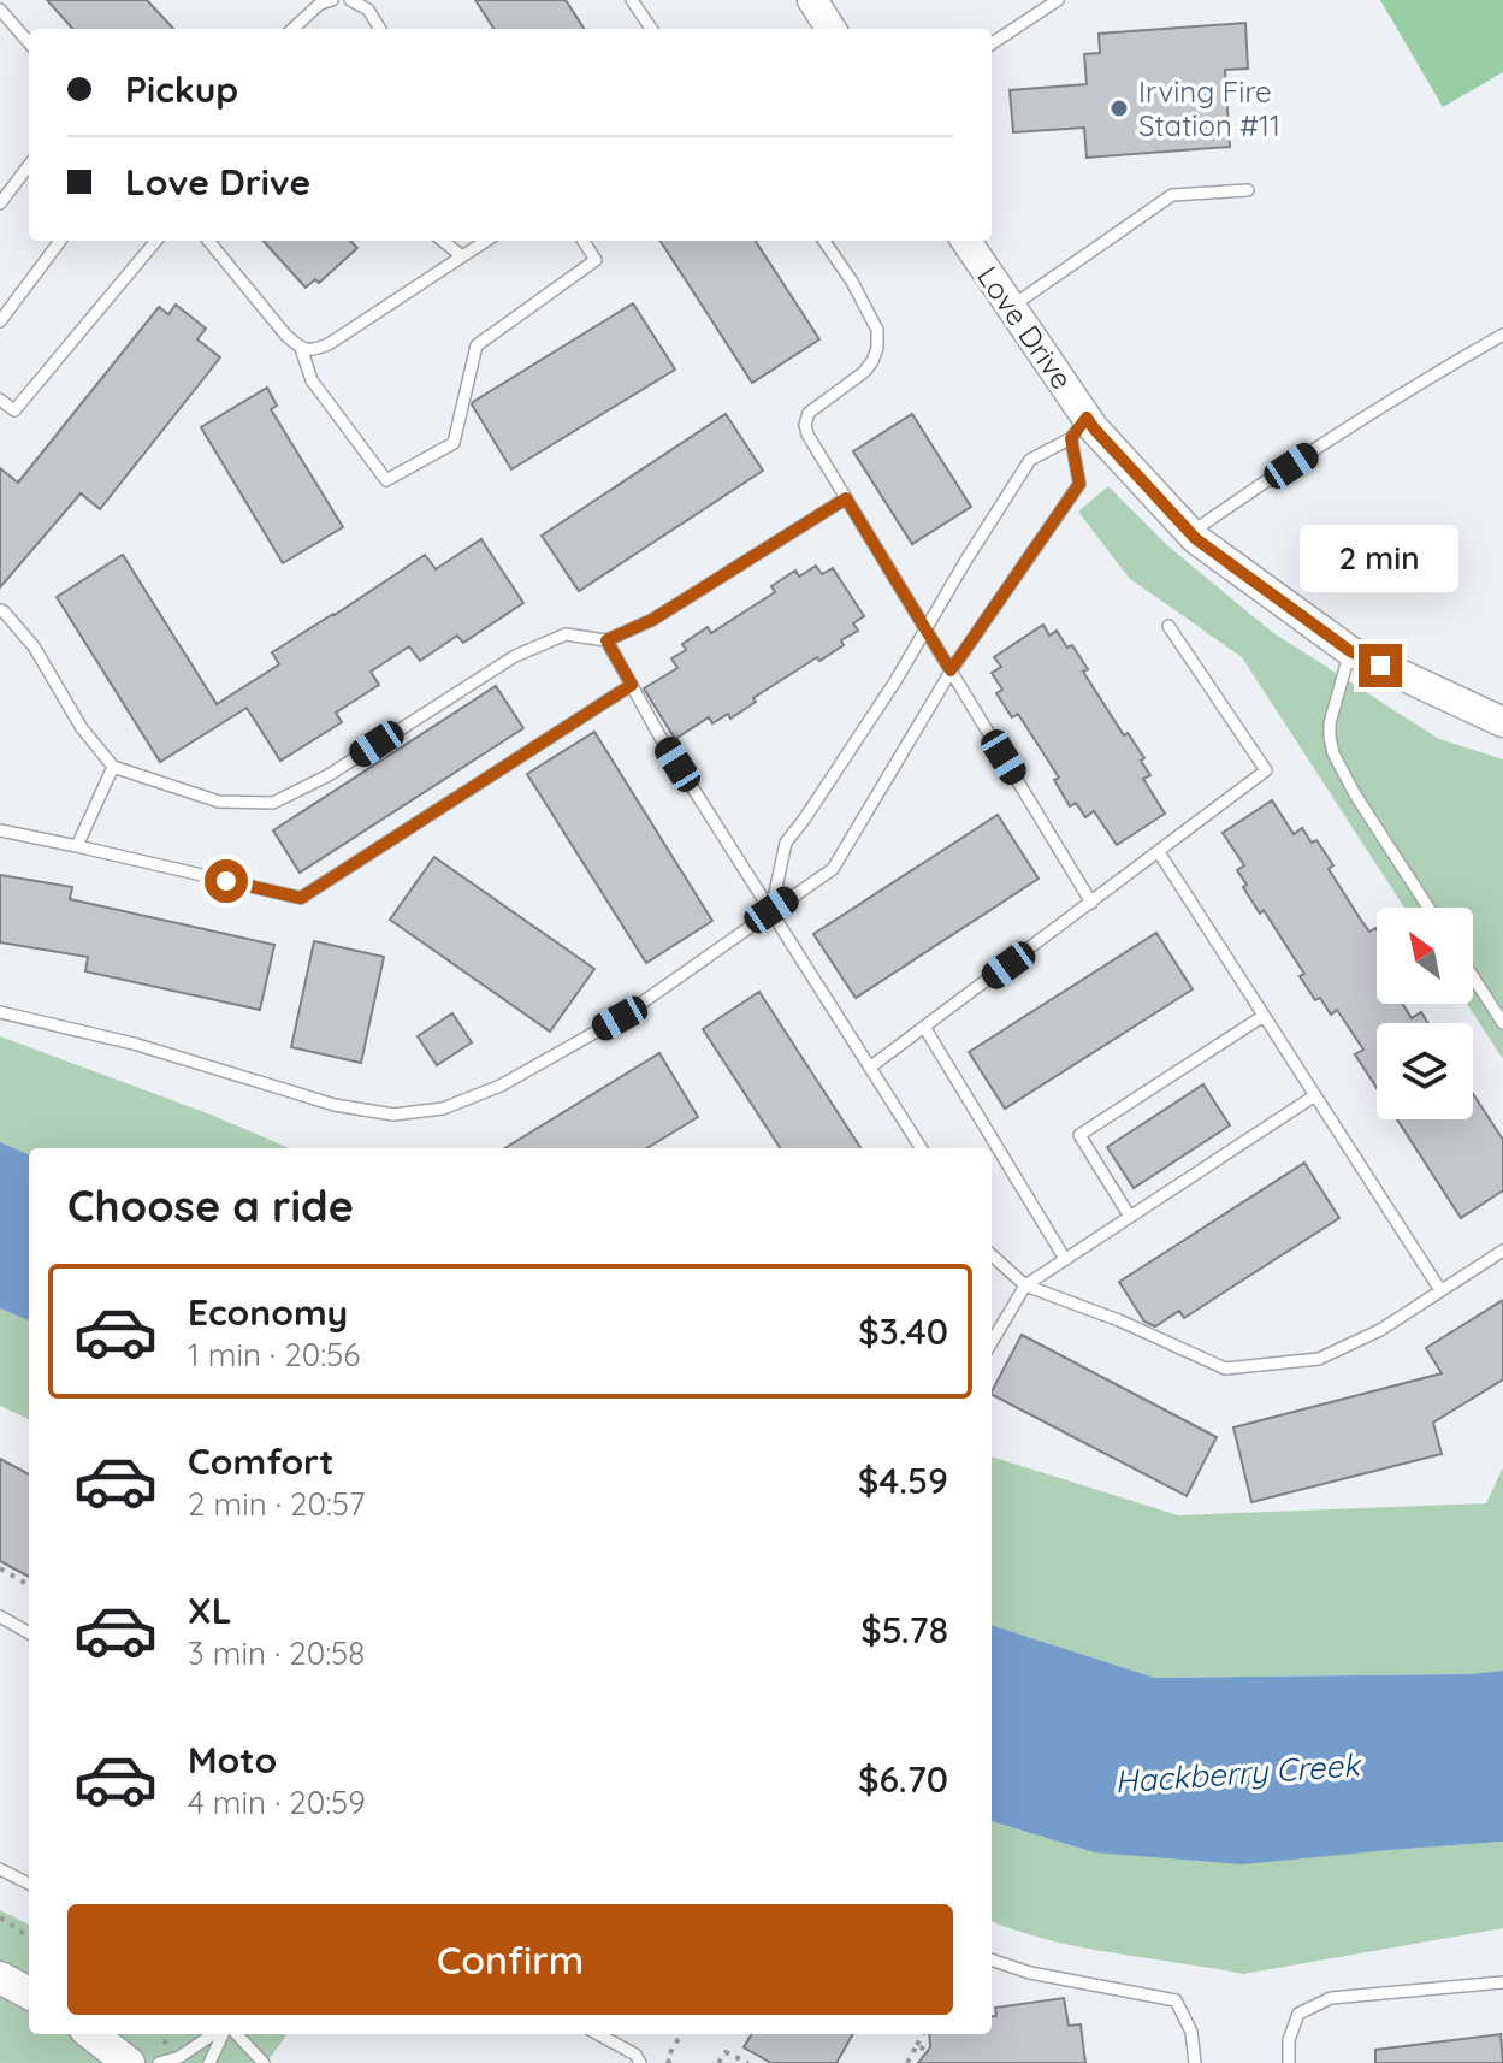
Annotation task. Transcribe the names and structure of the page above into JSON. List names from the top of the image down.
{
  "streets": {
    "street": ["Love Drive"]
  },
  "water": ["Hackberry Creek"],
  "places": ["Irving Fire Station #11"],
  "north": "top left",
  "page": {
    "banner": ["Pickup", "Love Drive"],
    "bubble": "2 min",
    "heading": "Choose a ride",
    "list": [
      {
        "name": "Economy",
        "note": "1 min · 20:56",
        "value": "$3.40"
      },
      {
        "name": "Comfort",
        "note": "2 min · 20:57",
        "value": "$4.59"
      },
      {
        "name": "XL",
        "note": "3 min · 20:58",
        "value": "$5.78"
      },
      {
        "name": "Moto",
        "note": "4 min · 20:59",
        "value": "$6.70"
      }
    ],
    "buttons": "Confirm"
  }
}
